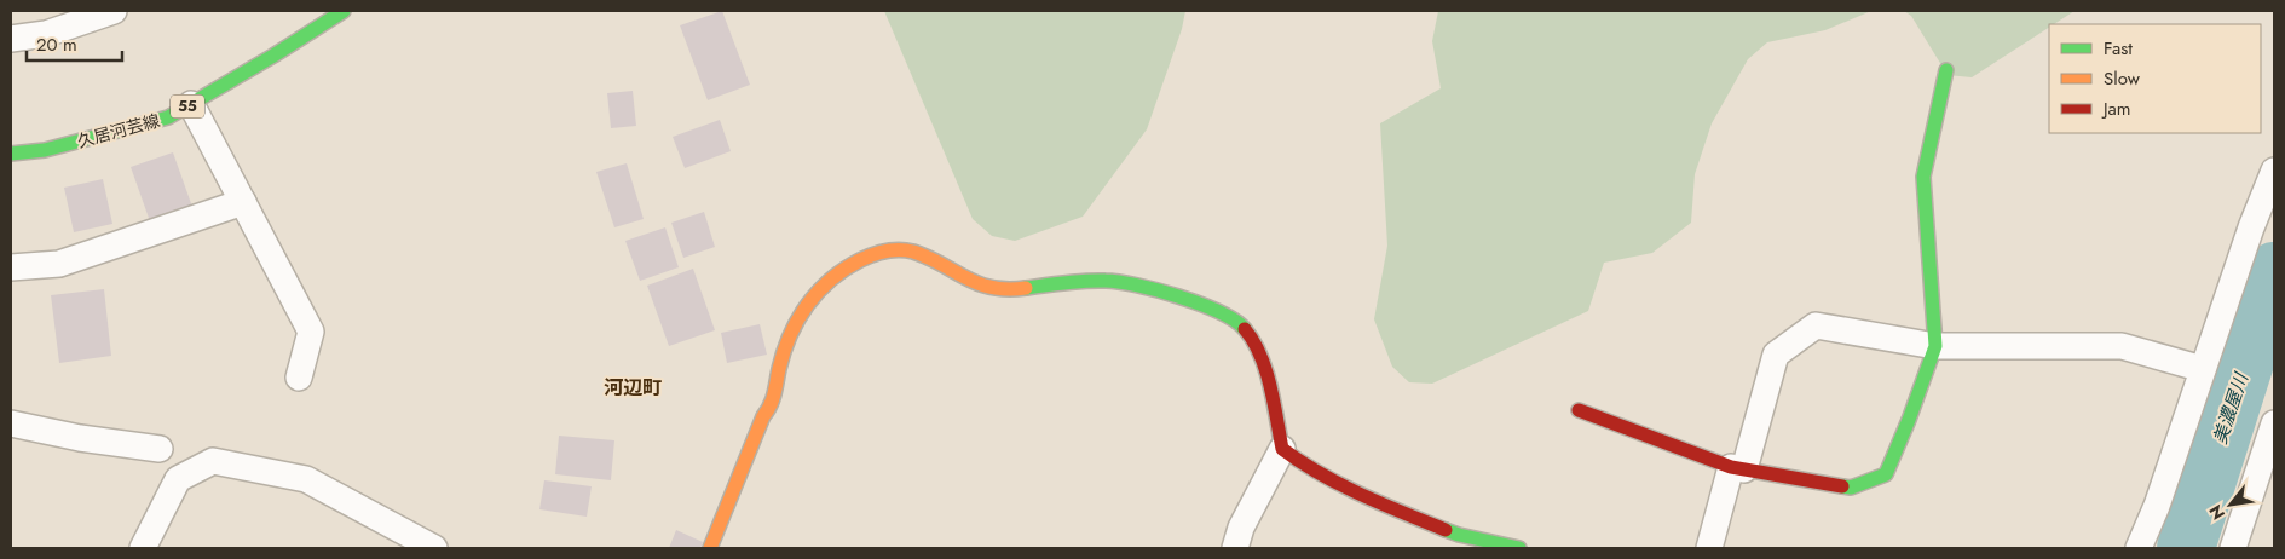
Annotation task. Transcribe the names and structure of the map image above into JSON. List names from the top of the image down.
{
  "streets": {
    "street": ["55", "久居河芸線"]
  },
  "districts": ["河辺町"],
  "water": ["美濃屋川"],
  "legend": ["Fast", "Slow", "Jam"],
  "scale_bar": "20 m",
  "north": "bottom left"
}
